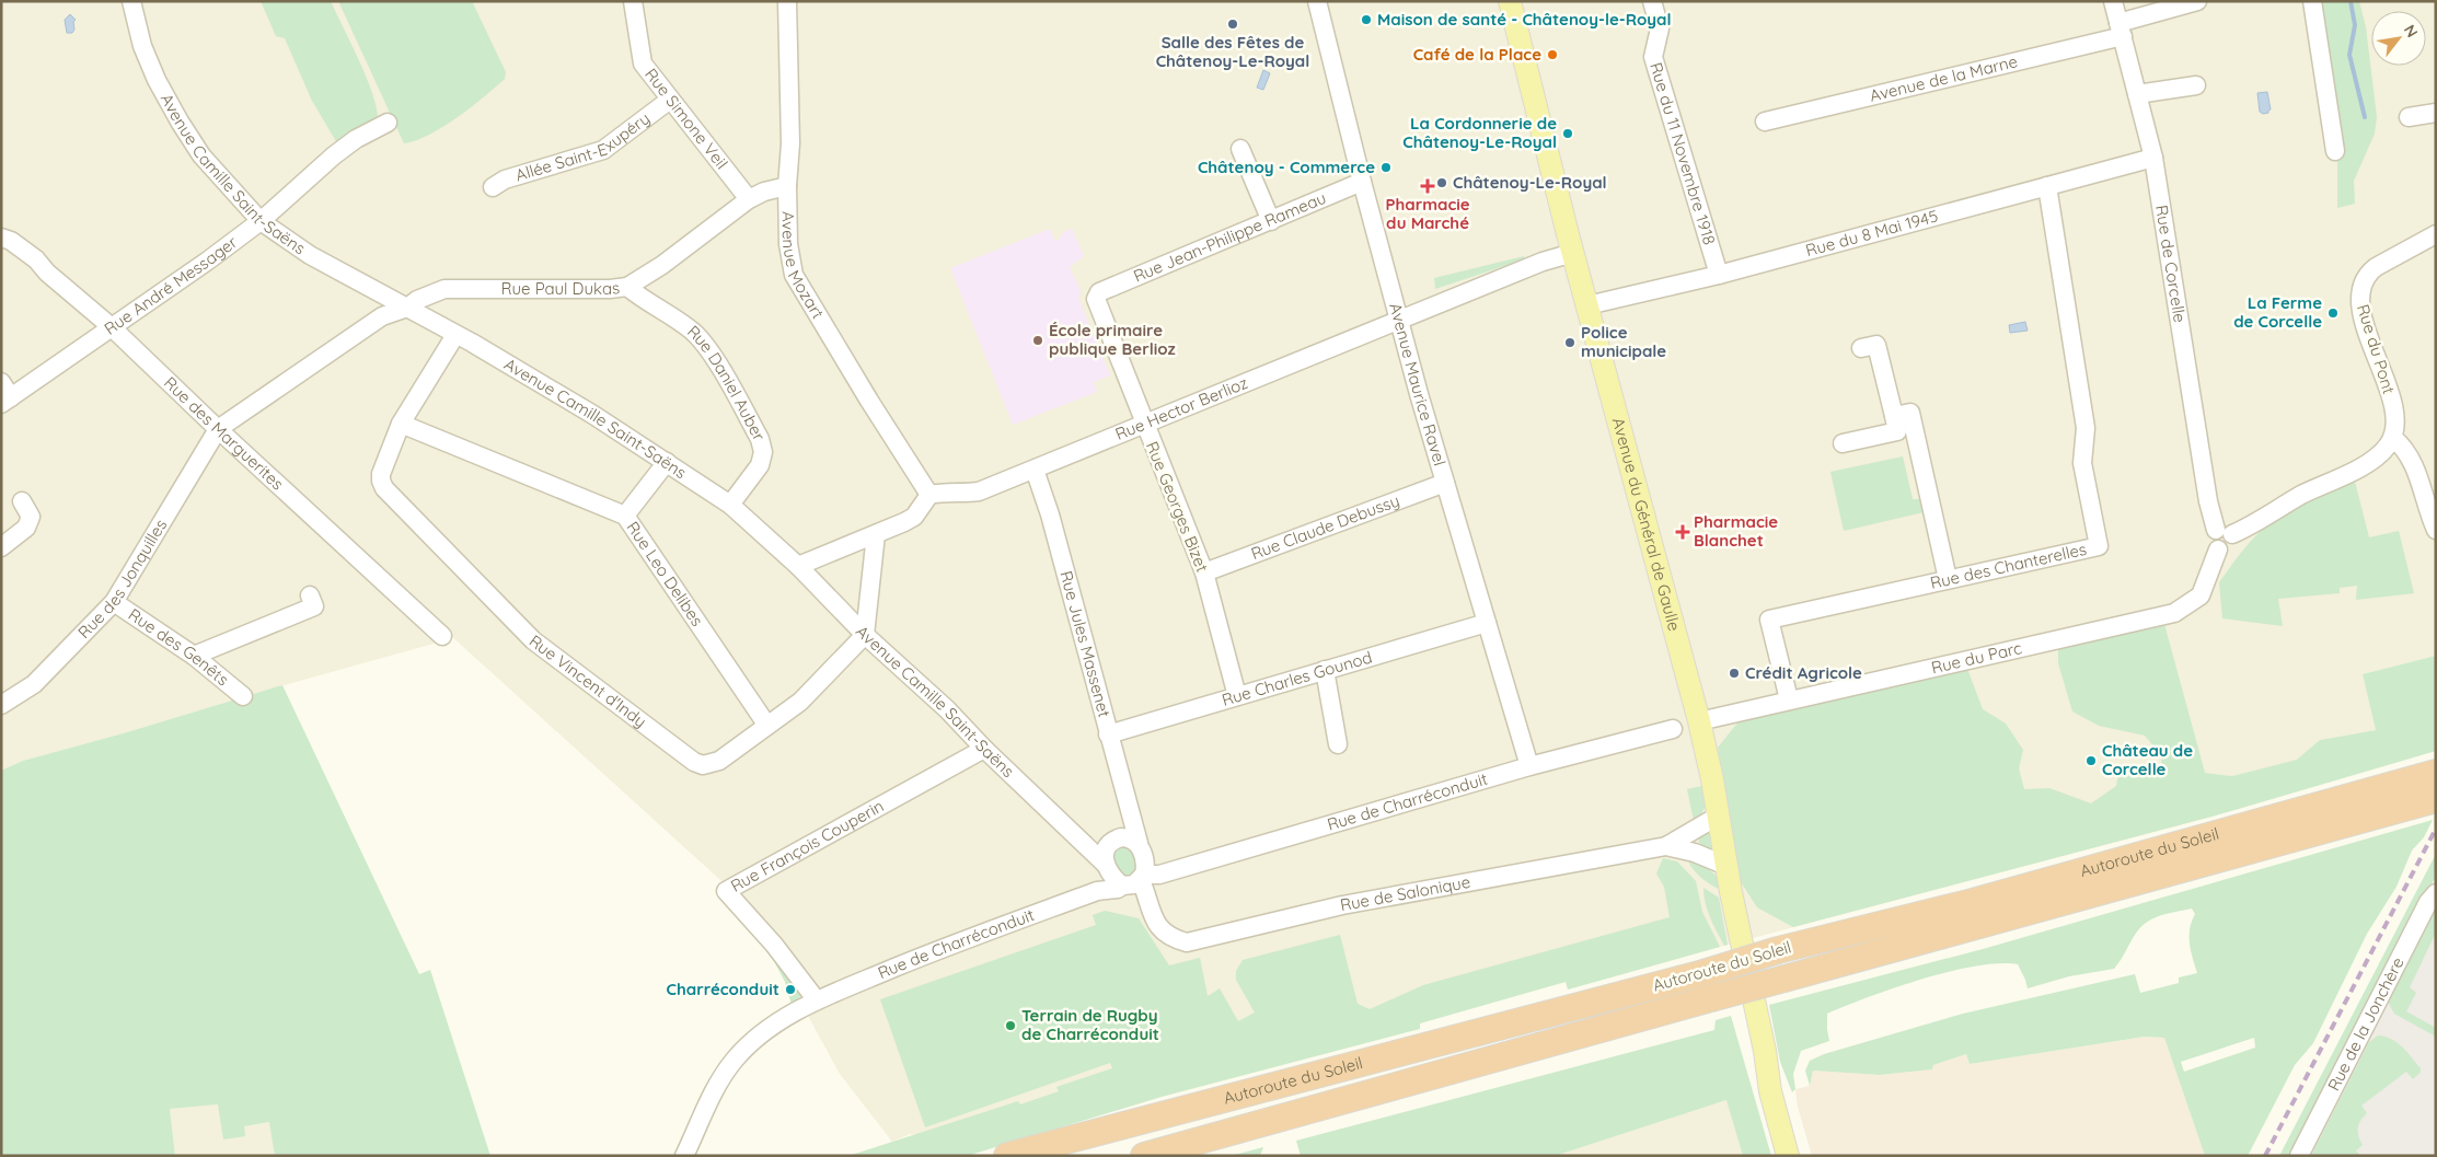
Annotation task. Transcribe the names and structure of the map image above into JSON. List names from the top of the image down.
{
  "streets": {
    "highway": ["Autoroute du Soleil"],
    "main road": ["Avenue du Général de Gaulle"],
    "street": [
      "Avenue de la Marne",
      "Rue Simone Veil",
      "Allée Saint-Exupéry",
      "Rue du 11 Novembre 1918",
      "Avenue Camille Saint-Saëns",
      "Rue du 8 Mai 1945",
      "Rue Jean-Philippe Rameau",
      "Avenue Mozart",
      "Rue de Corcelle",
      "Rue André Messager",
      "Rue Paul Dukas",
      "Rue du Pont",
      "Avenue Maurice Ravel",
      "Rue Daniel Auber",
      "Rue Hector Berlioz",
      "Rue des Marguerites",
      "Rue Georges Bizet",
      "Rue Claude Debussy",
      "Rue des Chanterelles",
      "Rue Leo Delibes",
      "Rue des Jonquilles",
      "Rue Jules Massenet",
      "Rue des Genêts",
      "Rue du Parc",
      "Rue Charles Gounod",
      "Rue Vincent d'Indy",
      "Rue de Charréconduit",
      "Rue François Couperin",
      "Rue de Salonique",
      "Rue de la Jonchère"
    ]
  },
  "crossings": [
    ["Avenue de la Marne", "Rue de Corcelle"],
    ["Rue Simone Veil", "Allée Saint-Exupéry"],
    ["Rue Simone Veil", "Rue Paul Dukas"],
    ["Rue du 11 Novembre 1918", "Rue du 8 Mai 1945"],
    ["Avenue Camille Saint-Saëns", "Rue André Messager"],
    ["Avenue Camille Saint-Saëns", "Rue Paul Dukas"],
    ["Avenue Camille Saint-Saëns", "Rue Daniel Auber"],
    ["Avenue Camille Saint-Saëns", "Rue Jules Massenet"],
    ["Avenue Camille Saint-Saëns", "Rue Vincent d'Indy"],
    ["Avenue Camille Saint-Saëns", "Rue de Charréconduit"],
    ["Avenue Camille Saint-Saëns", "Rue François Couperin"],
    ["Avenue Camille Saint-Saëns", "Rue de Salonique"],
    ["Rue du 8 Mai 1945", "Rue de Corcelle"],
    ["Rue du 8 Mai 1945", "Avenue du Général de Gaulle"],
    ["Rue du 8 Mai 1945", "Rue des Chanterelles"],
    ["Rue Jean-Philippe Rameau", "Avenue Maurice Ravel"],
    ["Rue Jean-Philippe Rameau", "Rue Georges Bizet"],
    ["Avenue Mozart", "Rue Paul Dukas"],
    ["Avenue Mozart", "Rue Hector Berlioz"],
    ["Rue de Corcelle", "Rue du Parc"],
    ["Rue André Messager", "Rue des Marguerites"],
    ["Rue Paul Dukas", "Rue Daniel Auber"],
    ["Rue Paul Dukas", "Rue des Marguerites"],
    ["Rue Paul Dukas", "Rue des Jonquilles"],
    ["Avenue Maurice Ravel", "Rue Hector Berlioz"],
    ["Avenue Maurice Ravel", "Rue Claude Debussy"],
    ["Avenue Maurice Ravel", "Rue Charles Gounod"],
    ["Avenue Maurice Ravel", "Rue de Charréconduit"],
    ["Rue Hector Berlioz", "Rue Georges Bizet"],
    ["Rue Hector Berlioz", "Avenue du Général de Gaulle"],
    ["Rue Hector Berlioz", "Rue Jules Massenet"],
    ["Rue des Marguerites", "Rue des Jonquilles"],
    ["Rue Georges Bizet", "Rue Claude Debussy"],
    ["Rue Georges Bizet", "Rue Charles Gounod"],
    ["Avenue du Général de Gaulle", "Rue du Parc"],
    ["Avenue du Général de Gaulle", "Rue de Salonique"],
    ["Rue des Chanterelles", "Rue du Parc"],
    ["Rue Leo Delibes", "Rue Vincent d'Indy"],
    ["Rue des Jonquilles", "Rue des Genêts"],
    ["Rue Jules Massenet", "Rue Charles Gounod"],
    ["Rue Jules Massenet", "Rue de Charréconduit"],
    ["Rue Jules Massenet", "Rue de Salonique"],
    ["Rue de Charréconduit", "Rue François Couperin"],
    ["Rue de Charréconduit", "Rue de Salonique"]
  ],
  "places": {
    "other": [
      "Maison de santé - Châtenoy-le-Royal",
      "Salle des Fêtes de Châtenoy-Le-Royal",
      "Café de la Place",
      "La Cordonnerie de Châtenoy-Le-Royal",
      "Châtenoy - Commerce",
      "Châtenoy-Le-Royal",
      "La Ferme de Corcelle",
      "École primaire publique Berlioz",
      "Police municipale",
      "Crédit Agricole",
      "Château de Corcelle",
      "Charréconduit",
      "Terrain de Rugby de Charréconduit"
    ],
    "health": ["Pharmacie du Marché", "Pharmacie Blanchet"]
  },
  "north": "top right"
}
